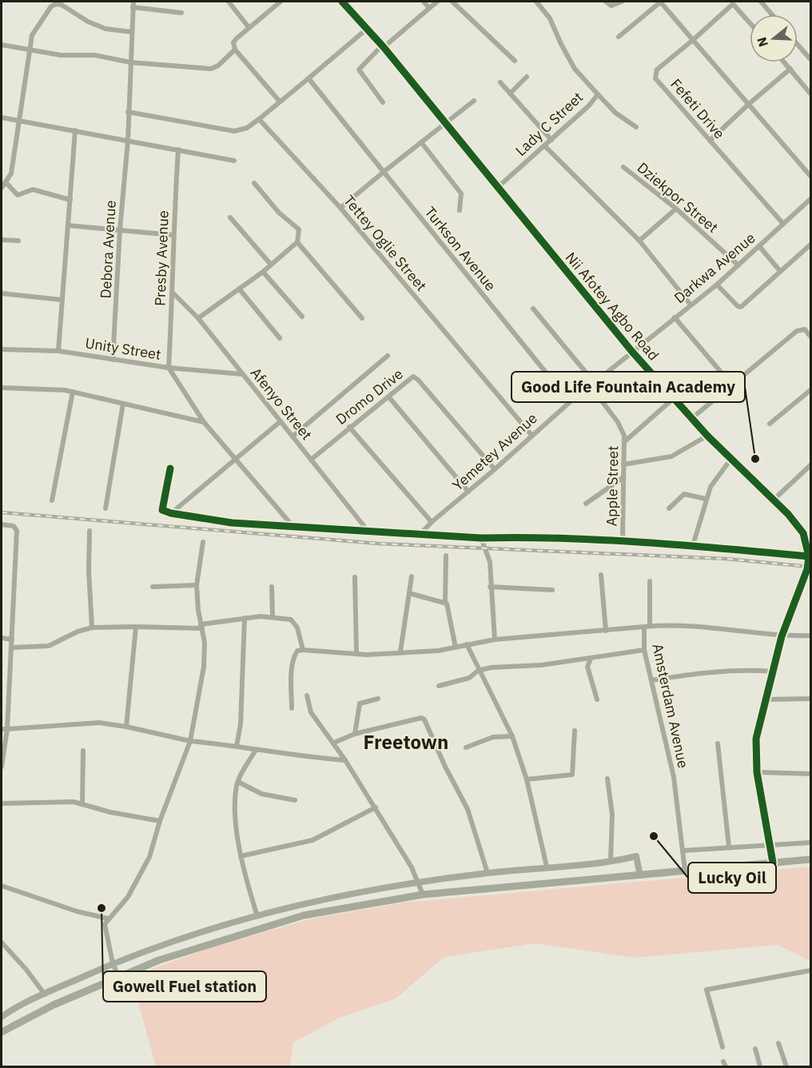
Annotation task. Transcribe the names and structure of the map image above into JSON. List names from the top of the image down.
{
  "streets": {
    "street": [
      "Fefeti Drive",
      "Lady C Street",
      "Dziekpor Street",
      "Tettey Oglie Street",
      "Turkson Avenue",
      "Debora Avenue",
      "Presby Avenue",
      "Darkwa Avenue",
      "Nii Afotey Agbo Road",
      "Unity Street",
      "Dromo Drive",
      "Afenyo Street",
      "Yemetey Avenue",
      "Apple Street",
      "Amsterdam Avenue"
    ]
  },
  "crossings": [
    ["Fefeti Drive", "Darkwa Avenue"],
    ["Lady C Street", "Nii Afotey Agbo Road"],
    ["Dziekpor Street", "Darkwa Avenue"],
    ["Tettey Oglie Street", "Yemetey Avenue"],
    ["Turkson Avenue", "Yemetey Avenue"],
    ["Debora Avenue", "Unity Street"],
    ["Presby Avenue", "Unity Street"],
    ["Presby Avenue", "Afenyo Street"],
    ["Darkwa Avenue", "Nii Afotey Agbo Road"],
    ["Darkwa Avenue", "Yemetey Avenue"],
    ["Nii Afotey Agbo Road", "Yemetey Avenue"],
    ["Nii Afotey Agbo Road", "Amsterdam Avenue"],
    ["Unity Street", "Afenyo Street"],
    ["Dromo Drive", "Afenyo Street"],
    ["Dromo Drive", "Yemetey Avenue"],
    ["Yemetey Avenue", "Apple Street"]
  ],
  "districts": ["Freetown"],
  "places": ["Good Life Fountain Academy", "Lucky Oil", "Gowell Fuel station"],
  "north": "left"
}
